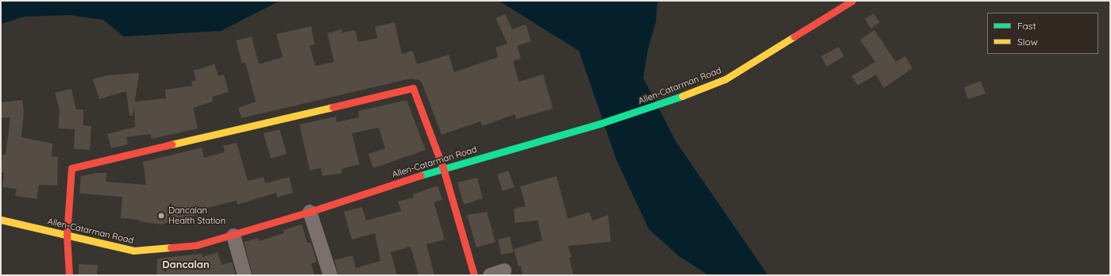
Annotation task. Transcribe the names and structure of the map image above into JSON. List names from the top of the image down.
{
  "streets": {
    "main road": ["Allen-Catarman Road"]
  },
  "districts": ["Dancalan"],
  "places": ["Dancalan Health Station"],
  "legend": ["Fast", "Slow"]
}
